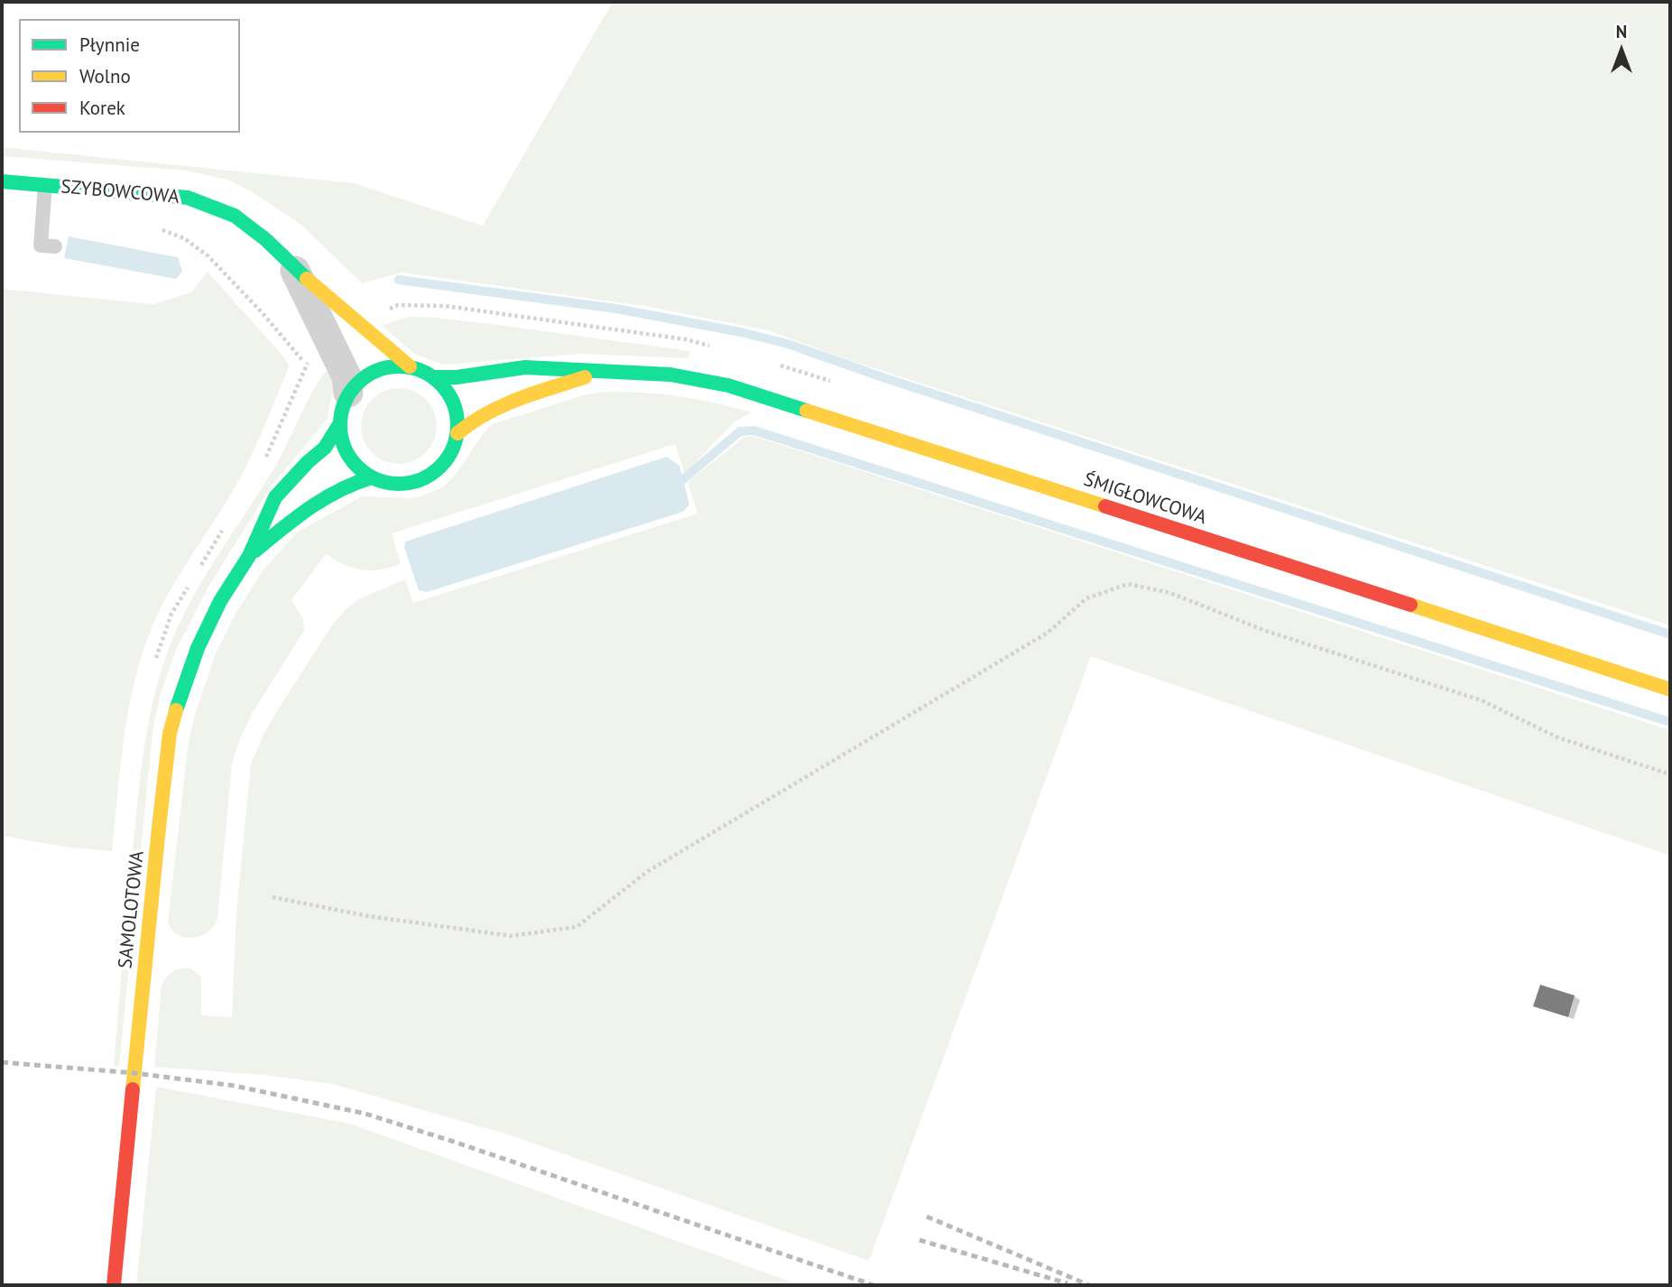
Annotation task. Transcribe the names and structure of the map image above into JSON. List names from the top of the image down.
{
  "streets": {
    "street": ["SZYBOWCOWA", "ŚMIGŁOWCOWA", "SAMOLOTOWA"]
  },
  "crossings": [
    ["SZYBOWCOWA", "ŚMIGŁOWCOWA"],
    ["SZYBOWCOWA", "SAMOLOTOWA"],
    ["ŚMIGŁOWCOWA", "SAMOLOTOWA"]
  ],
  "legend": ["Płynnie", "Wolno", "Korek"],
  "north": "top"
}
